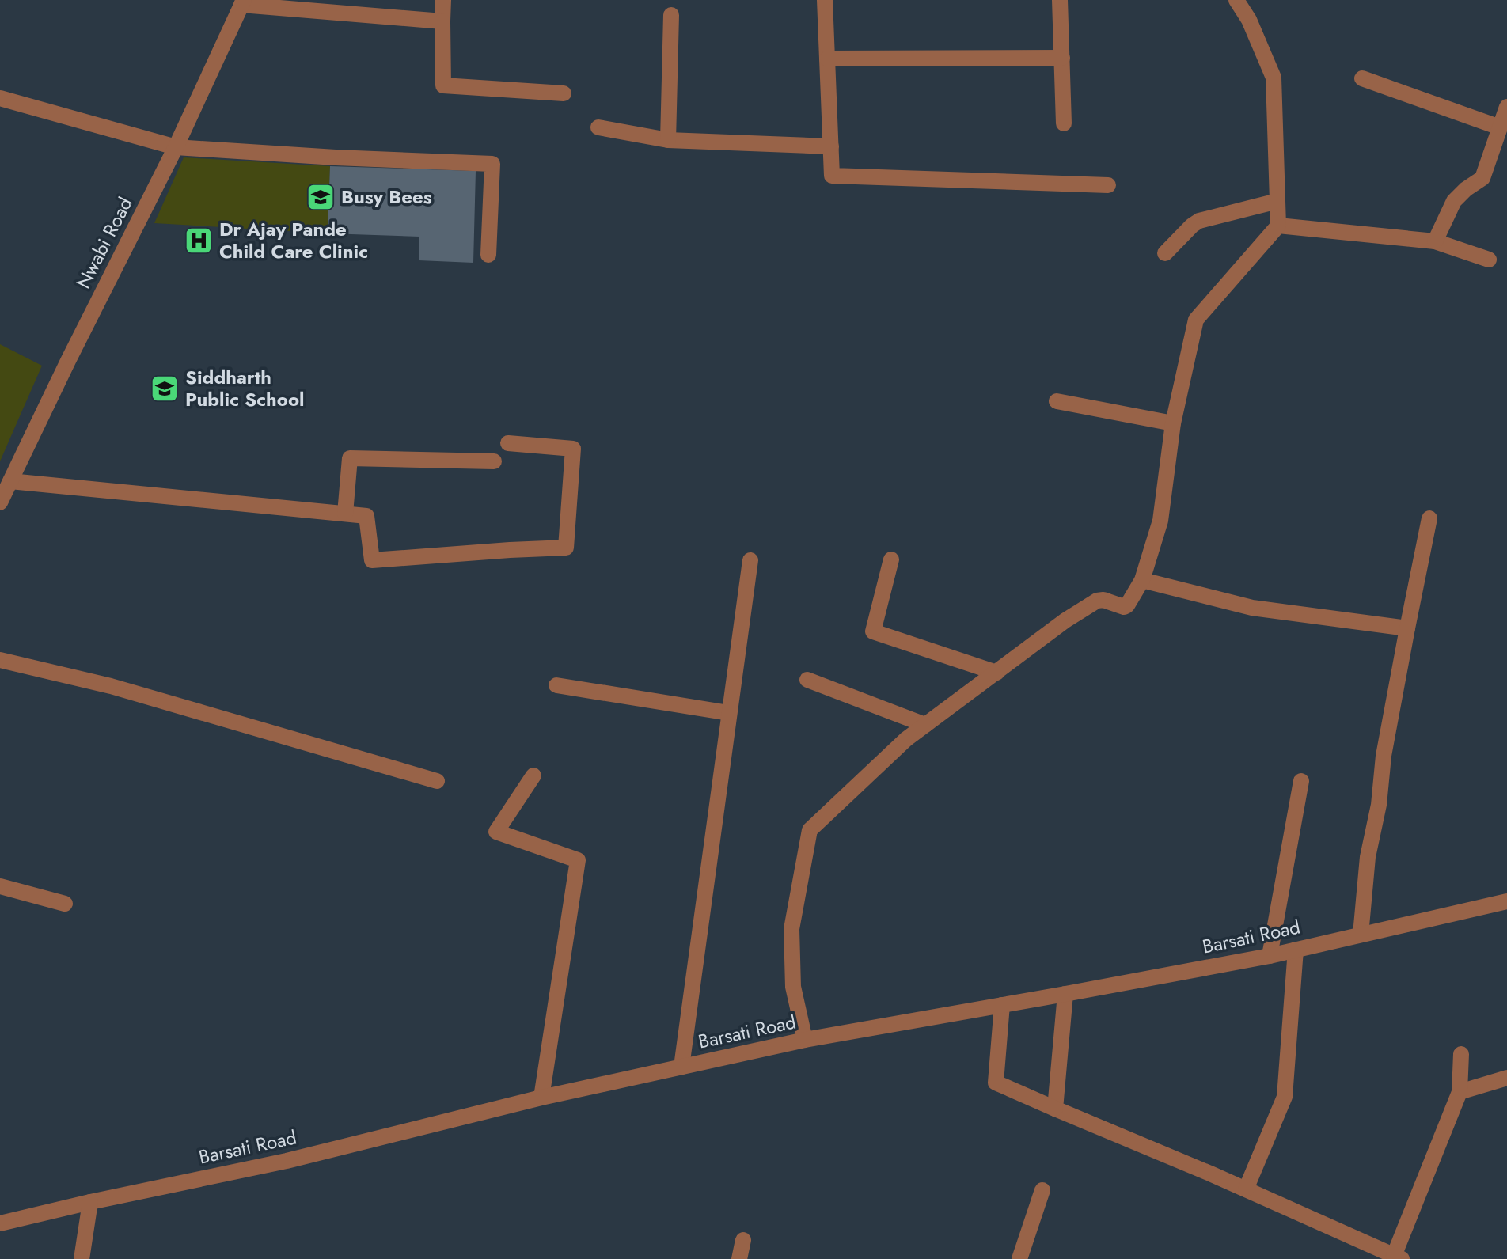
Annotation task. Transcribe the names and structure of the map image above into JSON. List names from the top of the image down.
{
  "streets": {
    "street": ["Nwabi Road", "Barsati Road"]
  },
  "places": {
    "school or university": ["Busy Bees", "Siddharth Public School"],
    "hospital": ["Dr Ajay Pande Child Care Clinic"]
  }
}
